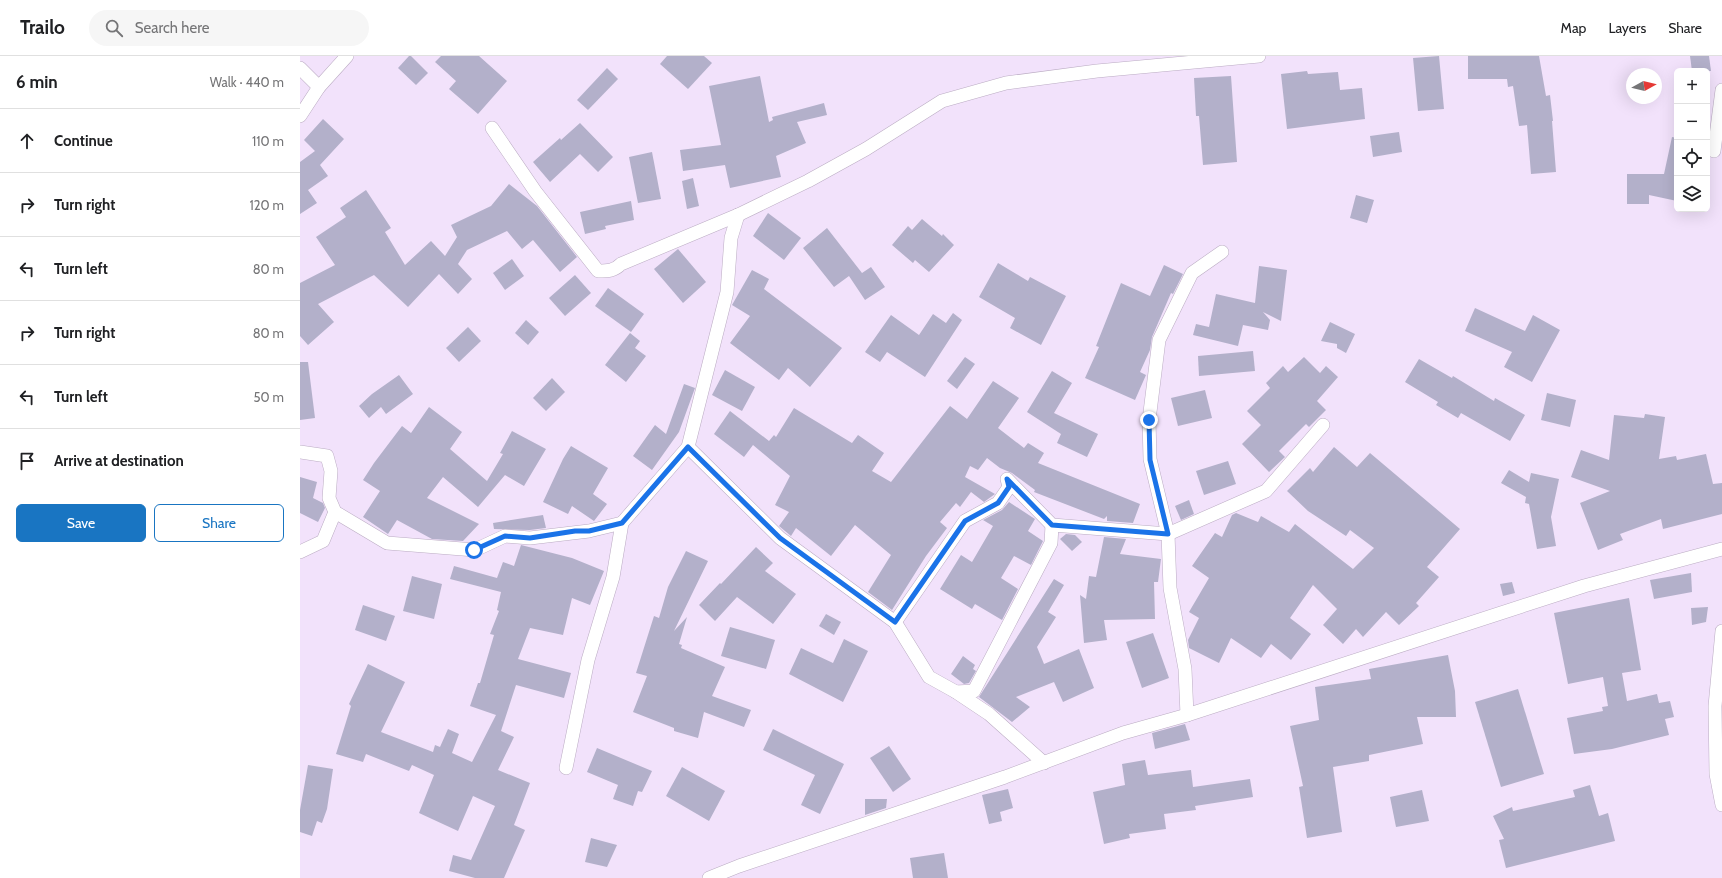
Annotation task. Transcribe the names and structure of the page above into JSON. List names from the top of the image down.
{
  "north": "right",
  "page": {
    "header": "Trailo",
    "search": "Search here",
    "nav": ["Map", "Layers", "Share"],
    "heading": ["6 min", "Walk · 440 m"],
    "map_buttons": ["+", "−"],
    "list": [
      ["Continue", "110 m"],
      ["Turn right", "120 m"],
      ["Turn left", "80 m"],
      ["Turn right", "80 m"],
      ["Turn left", "50 m"],
      "Arrive at destination"
    ],
    "buttons": ["Save", "Share"]
  }
}
